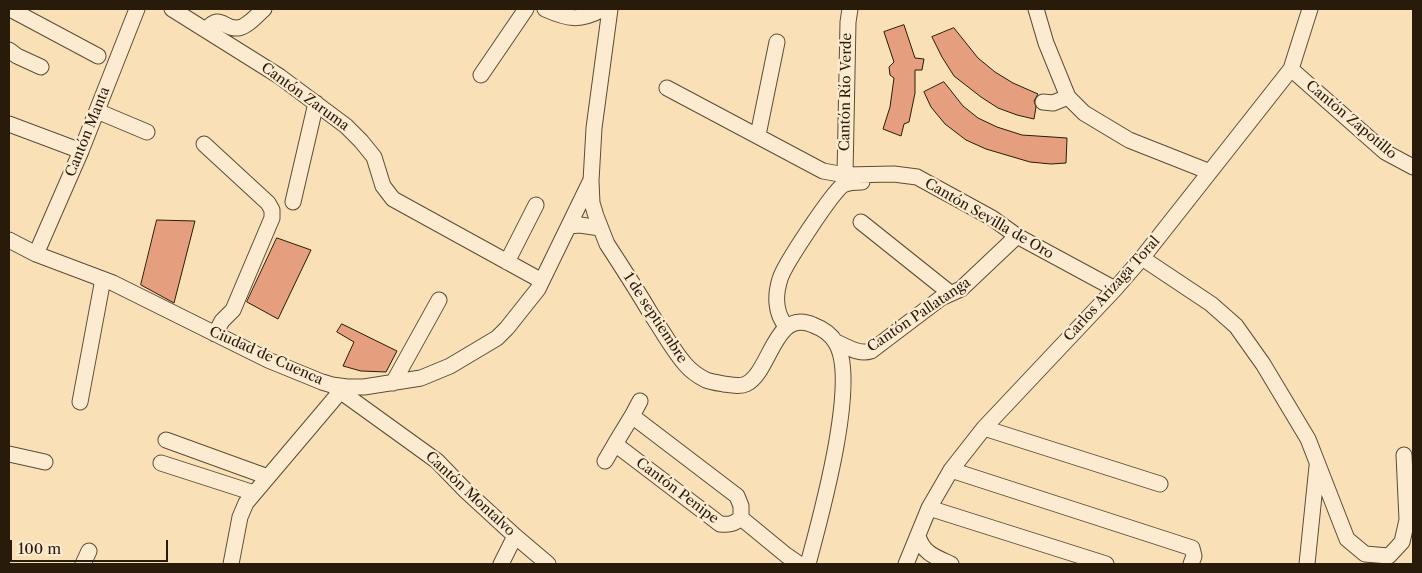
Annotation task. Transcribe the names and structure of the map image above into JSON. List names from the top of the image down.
{
  "streets": {
    "street": [
      "Cantón Río Verde",
      "Cantón Zaruma",
      "Cantón Zapotillo",
      "Cantón Manta",
      "Cantón Sevilla de Oro",
      "Carlos Arízaga Toral",
      "Cantón Pallatanga",
      "1 de septiembre",
      "Ciudad de Cuenca",
      "Cantón Penipe",
      "Cantón Montalvo"
    ]
  },
  "crossings": [
    ["Cantón Río Verde", "Cantón Sevilla de Oro"],
    ["Cantón Zaruma", "Ciudad de Cuenca"],
    ["Cantón Zapotillo", "Carlos Arízaga Toral"],
    ["Cantón Manta", "Ciudad de Cuenca"],
    ["Cantón Sevilla de Oro", "Carlos Arízaga Toral"],
    ["Cantón Sevilla de Oro", "Cantón Pallatanga"],
    ["1 de septiembre", "Ciudad de Cuenca"],
    ["Ciudad de Cuenca", "Cantón Montalvo"]
  ],
  "scale_bar": "100 m"
}
